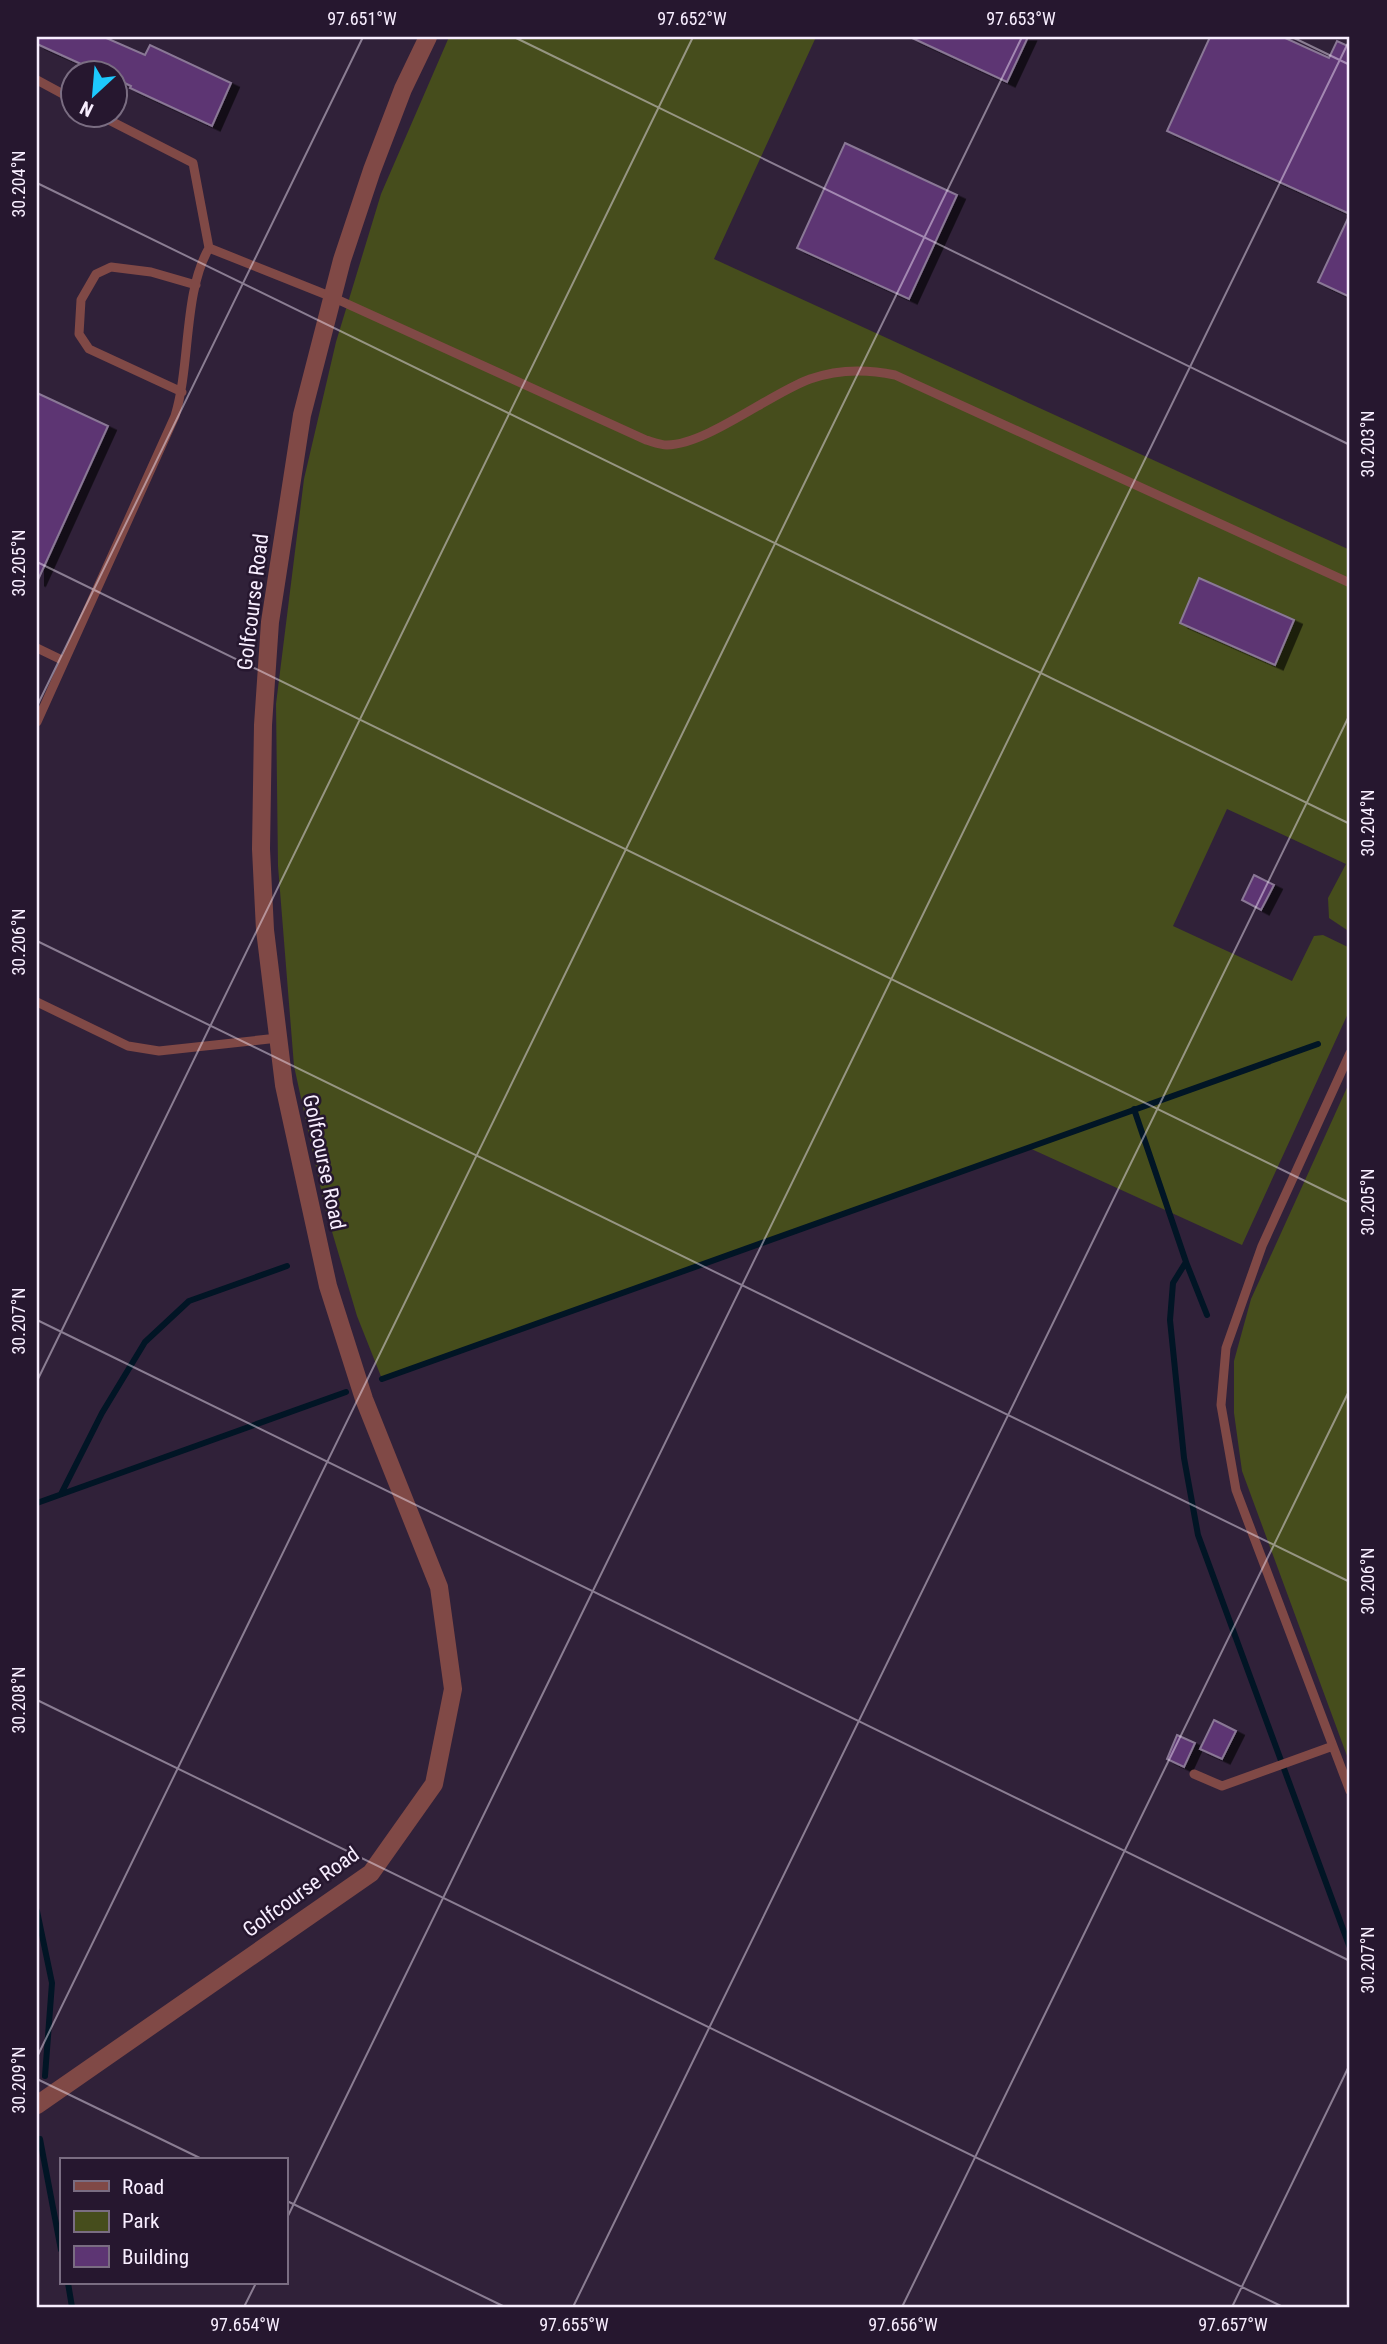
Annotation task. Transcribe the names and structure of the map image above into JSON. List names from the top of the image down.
{
  "streets": {
    "street": ["Golfcourse Road"]
  },
  "legend": ["Road", "Park", "Building"],
  "north": "bottom left",
  "coordinates": [
    "97.651°W",
    "97.652°W",
    "97.653°W",
    "30.204°N",
    "30.203°N",
    "30.205°N",
    "30.206°N",
    "30.207°N",
    "30.208°N",
    "30.209°N",
    "97.654°W",
    "97.655°W",
    "97.656°W",
    "97.657°W"
  ]
}
